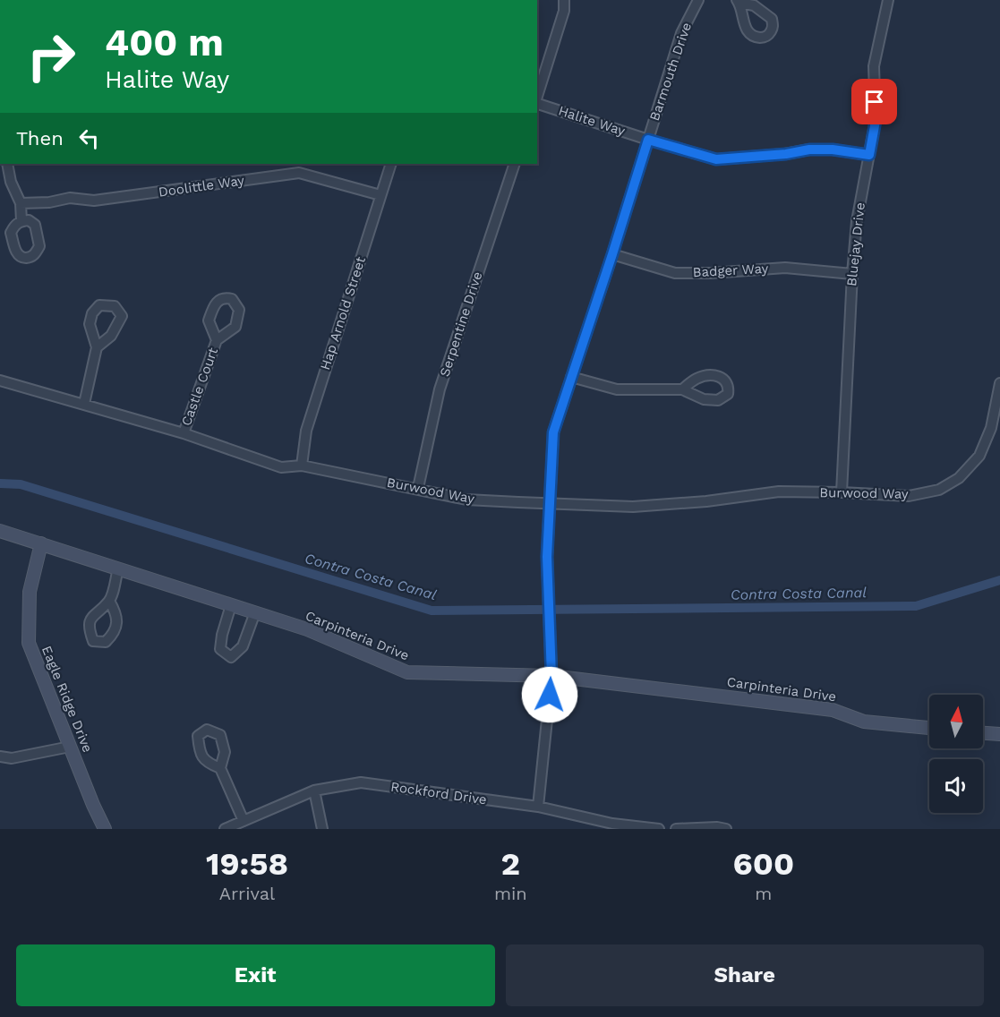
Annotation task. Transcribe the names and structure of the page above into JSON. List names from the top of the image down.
{
  "streets": {
    "street": [
      "Barmouth Drive",
      "Halite Way",
      "Doolittle Way",
      "Bluejay Drive",
      "Badger Way",
      "Hap Arnold Street",
      "Serpentine Drive",
      "Castle Court",
      "Burwood Way",
      "Carpinteria Drive",
      "Eagle Ridge Drive",
      "Rockford Drive"
    ]
  },
  "crossings": [
    ["Barmouth Drive", "Halite Way"],
    ["Barmouth Drive", "Badger Way"],
    ["Barmouth Drive", "Burwood Way"],
    ["Barmouth Drive", "Carpinteria Drive"],
    ["Barmouth Drive", "Rockford Drive"],
    ["Halite Way", "Bluejay Drive"],
    ["Doolittle Way", "Hap Arnold Street"],
    ["Bluejay Drive", "Badger Way"],
    ["Bluejay Drive", "Burwood Way"],
    ["Hap Arnold Street", "Burwood Way"],
    ["Serpentine Drive", "Burwood Way"],
    ["Castle Court", "Burwood Way"],
    ["Carpinteria Drive", "Eagle Ridge Drive"]
  ],
  "water": ["Contra Costa Canal"],
  "north": "top",
  "page": {
    "turn": ["400 m", "Halite Way"],
    "then": "Then",
    "eta": [
      "19:58",
      "Arrival",
      "2",
      "min",
      "600",
      "m"
    ],
    "buttons": ["Exit", "Share"]
  }
}
